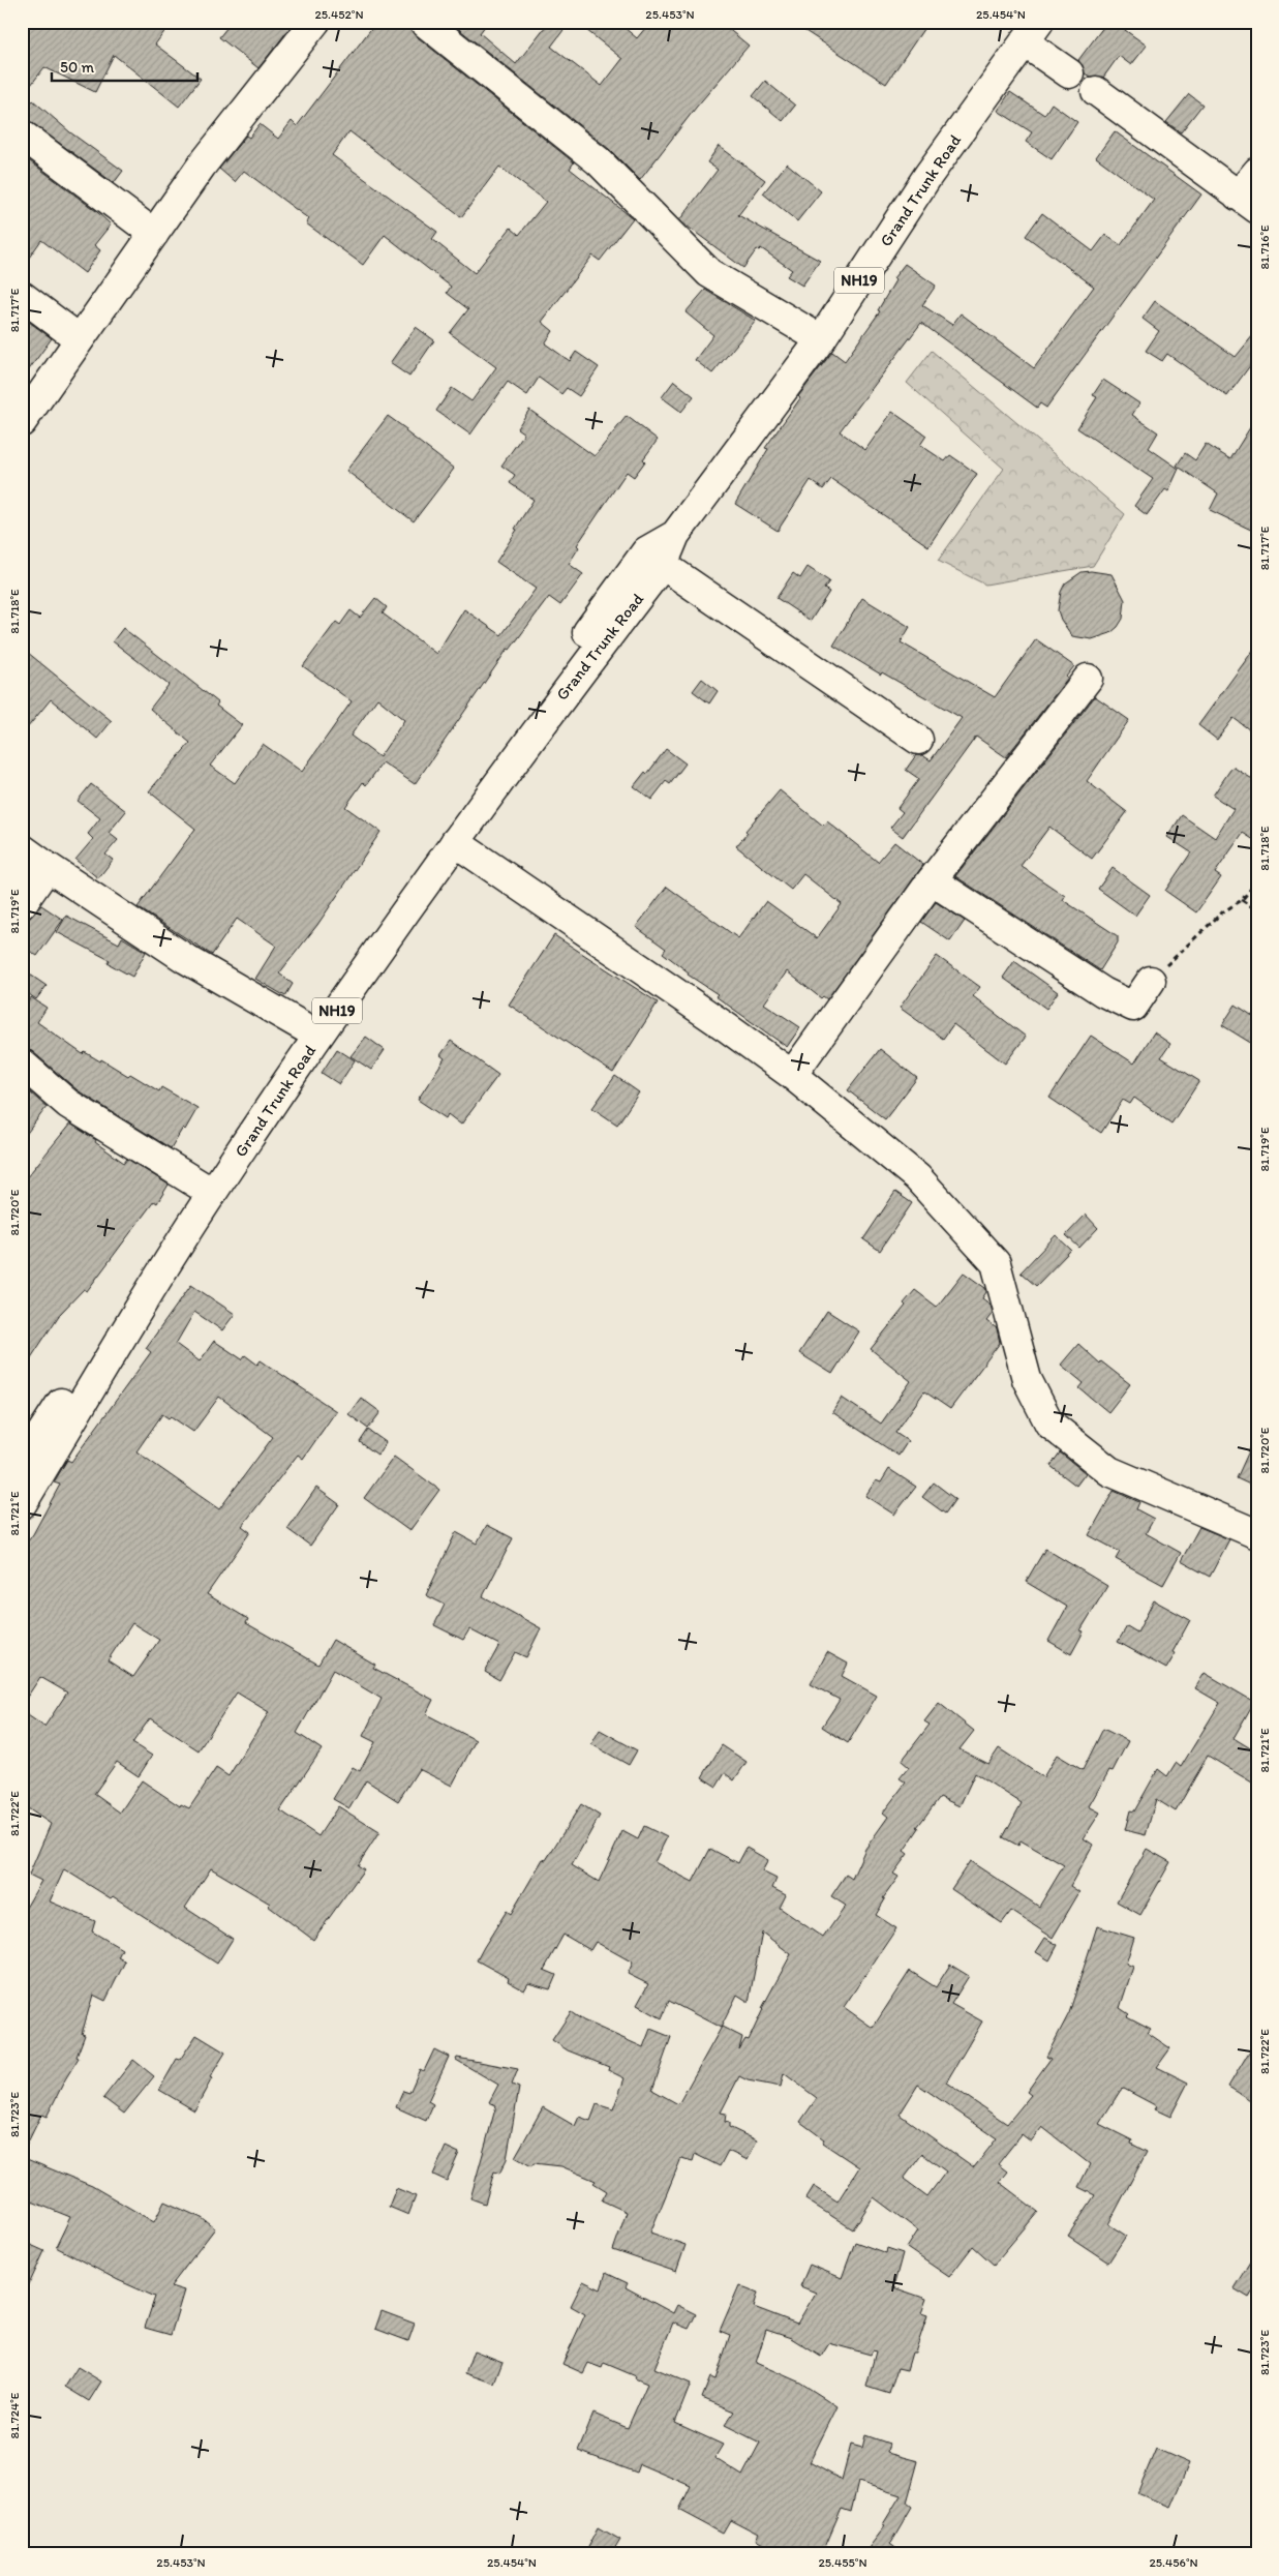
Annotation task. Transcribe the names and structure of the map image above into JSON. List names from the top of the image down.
{
  "streets": {
    "main road": ["Grand Trunk Road", "NH19"]
  },
  "scale_bar": "50 m",
  "coordinates": [
    "25.452°N",
    "25.453°N",
    "25.454°N",
    "81.716°E",
    "81.717°E",
    "81.718°E",
    "81.719°E",
    "81.720°E",
    "81.721°E",
    "81.722°E",
    "81.723°E",
    "81.724°E",
    "25.455°N",
    "25.456°N"
  ]
}
